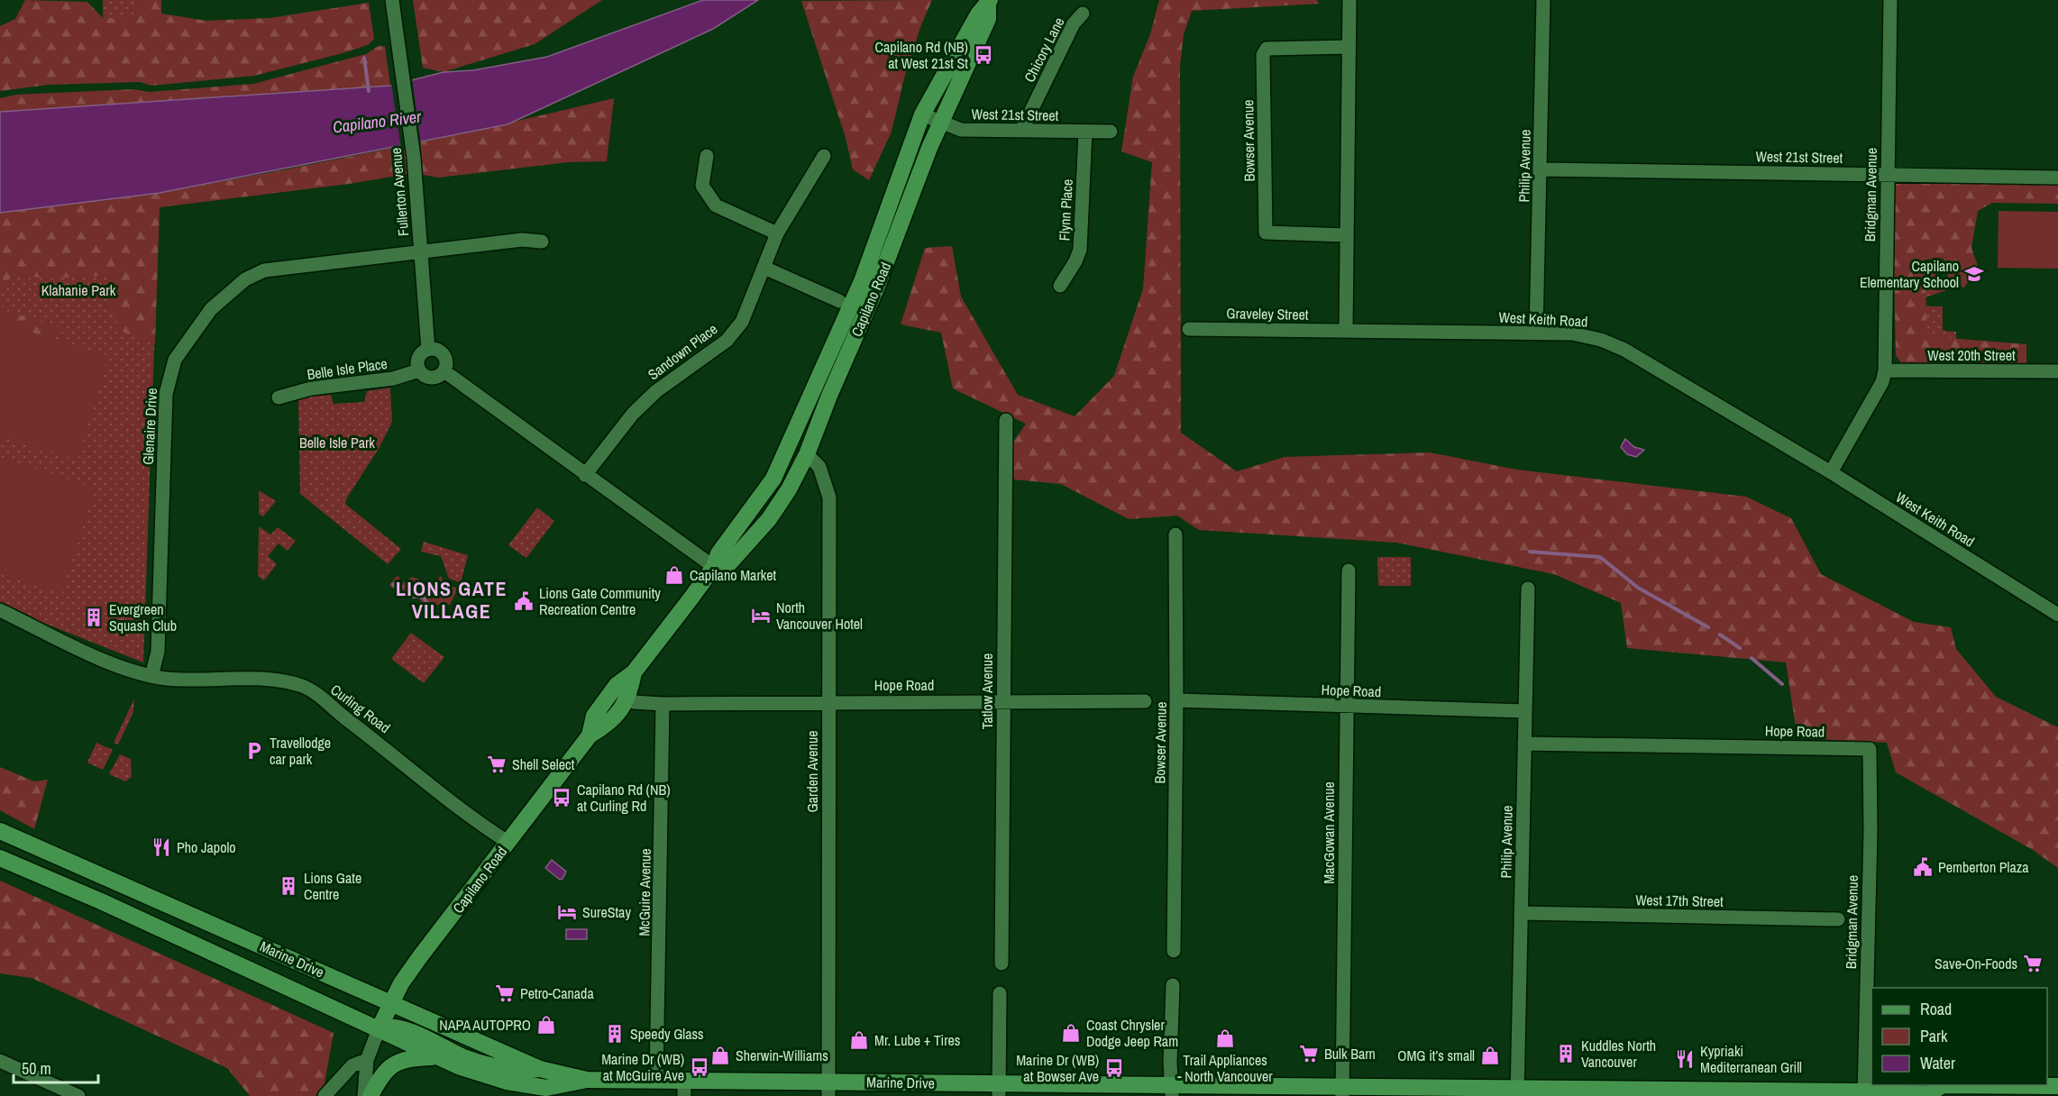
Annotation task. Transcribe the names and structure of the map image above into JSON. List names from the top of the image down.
{
  "streets": {
    "main road": ["Capilano Road", "Marine Drive"],
    "street": [
      "Chicory Lane",
      "West 21st Street",
      "Bowser Avenue",
      "Philip Avenue",
      "Fullerton Avenue",
      "Bridgman Avenue",
      "Flynn Place",
      "Graveley Street",
      "West Keith Road",
      "Sandown Place",
      "West 20th Street",
      "Belle Isle Place",
      "Glenaire Drive",
      "Hope Road",
      "Tatlow Avenue",
      "Curling Road",
      "Garden Avenue",
      "MacGowan Avenue",
      "McGuire Avenue",
      "West 17th Street"
    ]
  },
  "crossings": [
    ["Chicory Lane", "West 21st Street"],
    ["West 21st Street", "Philip Avenue"],
    ["West 21st Street", "Bridgman Avenue"],
    ["West 21st Street", "Flynn Place"],
    ["West 21st Street", "Capilano Road"],
    ["Bowser Avenue", "Hope Road"],
    ["Philip Avenue", "West Keith Road"],
    ["Philip Avenue", "Hope Road"],
    ["Philip Avenue", "West 17th Street"],
    ["Philip Avenue", "Marine Drive"],
    ["Fullerton Avenue", "Belle Isle Place"],
    ["Fullerton Avenue", "Glenaire Drive"],
    ["Bridgman Avenue", "West Keith Road"],
    ["Bridgman Avenue", "West 20th Street"],
    ["Bridgman Avenue", "Hope Road"],
    ["Bridgman Avenue", "Marine Drive"],
    ["Capilano Road", "Hope Road"],
    ["Capilano Road", "Curling Road"],
    ["Capilano Road", "Garden Avenue"],
    ["Capilano Road", "Marine Drive"],
    ["Graveley Street", "West Keith Road"],
    ["Glenaire Drive", "Curling Road"],
    ["Hope Road", "Tatlow Avenue"],
    ["Hope Road", "Garden Avenue"],
    ["Hope Road", "MacGowan Avenue"],
    ["Hope Road", "McGuire Avenue"],
    ["Garden Avenue", "Marine Drive"],
    ["MacGowan Avenue", "Marine Drive"],
    ["McGuire Avenue", "Marine Drive"]
  ],
  "districts": ["LIONS GATE VILLAGE"],
  "water": ["Capilano River"],
  "parks": ["Klahanie Park", "Belle Isle Park"],
  "places": {
    "bus stop": [
      "Capilano Rd (NB) at West 21st St",
      "Capilano Rd (NB) at Curling Rd",
      "Marine Dr (WB) at McGuire Ave",
      "Marine Dr (WB) at Bowser Ave"
    ],
    "school or university": ["Capilano Elementary School"],
    "shop": [
      "Capilano Market",
      "NAPA AUTOPRO",
      "Coast Chrysler Dodge Jeep Ram",
      "Trail Appliances - North Vancouver",
      "Mr. Lube + Tires",
      "Sherwin-Williams",
      "OMG it’s small"
    ],
    "public building": ["Lions Gate Community Recreation Centre", "Pemberton Plaza"],
    "hotel": ["North Vancouver Hotel", "SureStay"],
    "building": [
      "Evergreen Squash Club",
      "Lions Gate Centre",
      "Speedy Glass",
      "Kuddles North Vancouver"
    ],
    "parking": ["Travellodge car park"],
    "supermarket": [
      "Shell Select",
      "Save-On-Foods",
      "Petro-Canada",
      "Bulk Barn"
    ],
    "restaurant": ["Pho Japolo", "Kypriaki Mediterranean Grill"]
  },
  "legend": ["Road", "Park", "Water"],
  "scale_bar": "50 m"
}
